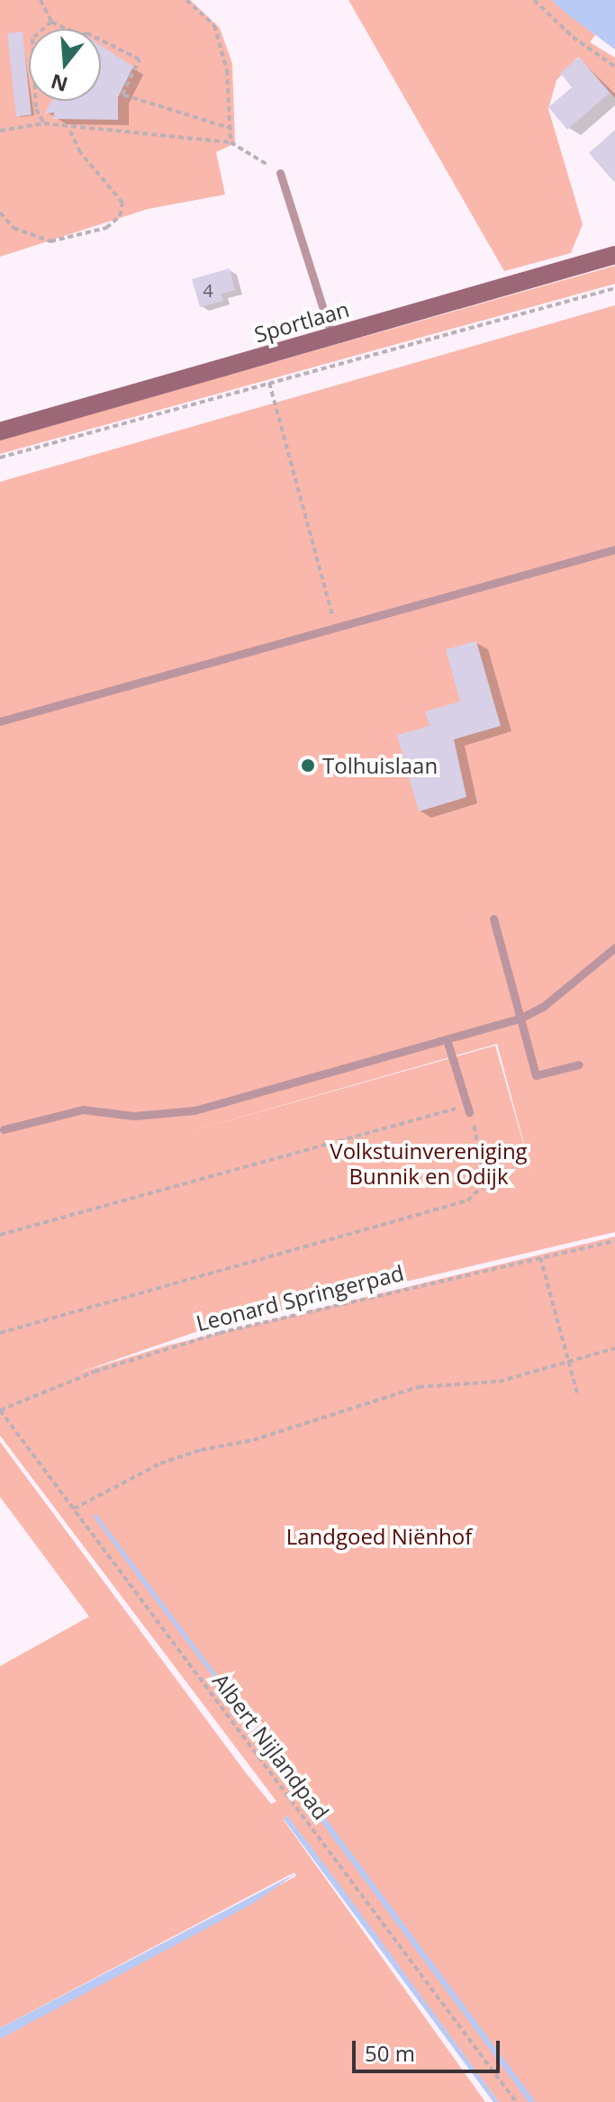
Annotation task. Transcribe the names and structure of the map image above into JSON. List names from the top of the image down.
{
  "streets": {
    "street": ["Sportlaan"],
    "path": ["Leonard Springerpad", "Albert Nijlandpad"]
  },
  "crossings": [
    ["Leonard Springerpad", "Albert Nijlandpad"]
  ],
  "parks": ["Volkstuinvereniging Bunnik en Odijk", "Landgoed Niënhof"],
  "places": ["Tolhuislaan"],
  "house_numbers": ["4"],
  "scale_bar": "50 m",
  "north": "bottom"
}
